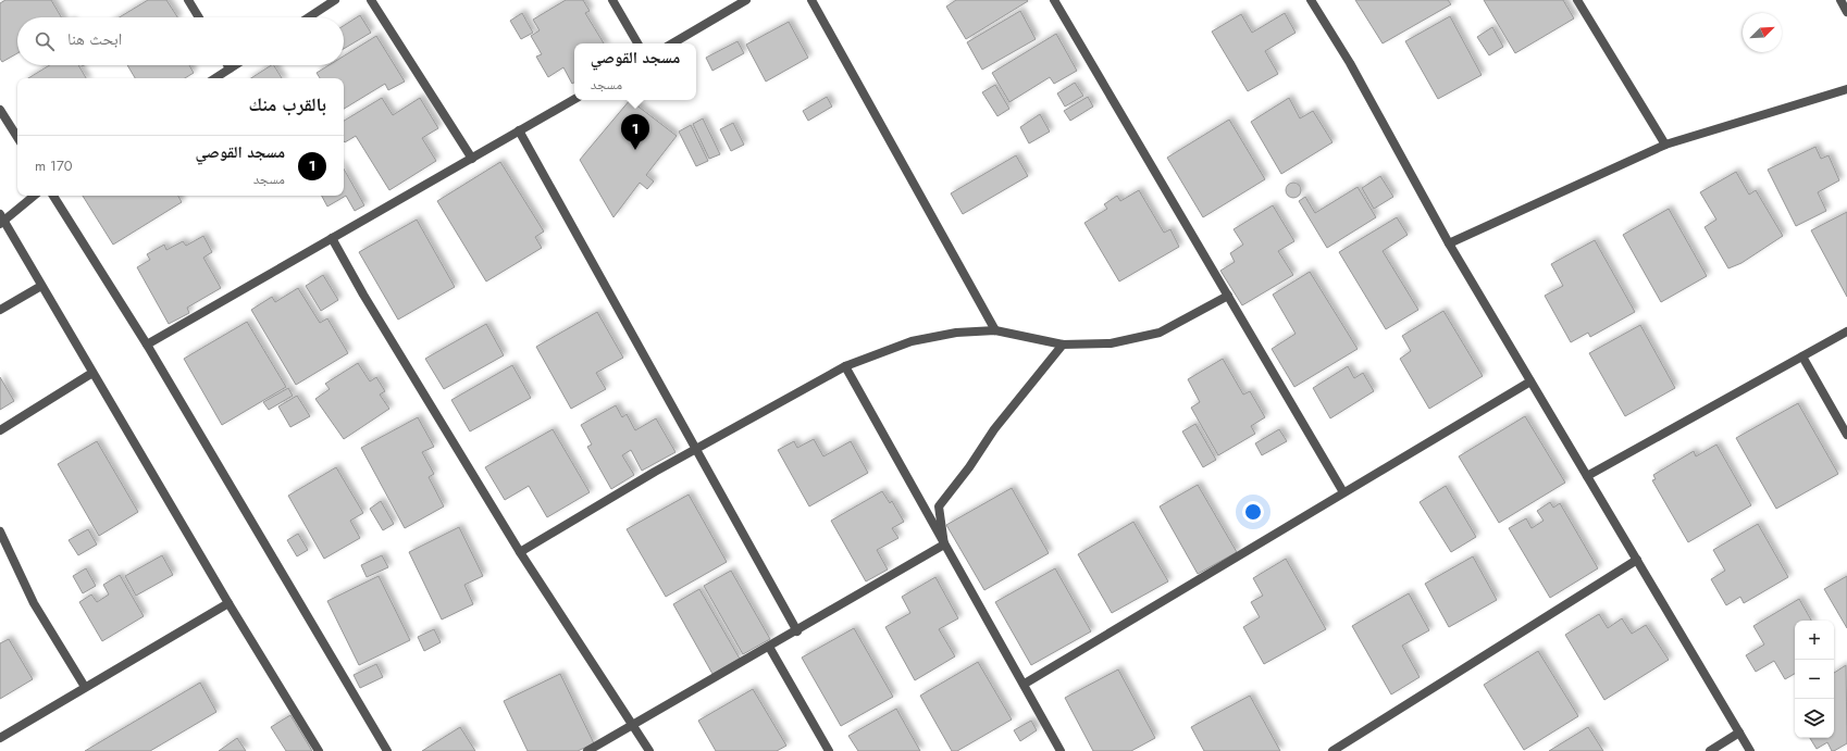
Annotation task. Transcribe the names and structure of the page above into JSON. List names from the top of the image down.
{
  "north": "top right",
  "page": {
    "search": "ابحث هنا",
    "popup": ["مسجد القوصي", "مسجد"],
    "heading": "بالقرب منك",
    "pins": "1",
    "list": [
      {
        "mark": "1",
        "name": "مسجد القوصي",
        "note": "مسجد",
        "value": "170 m"
      }
    ],
    "map_buttons": ["+", "−"]
  }
}
